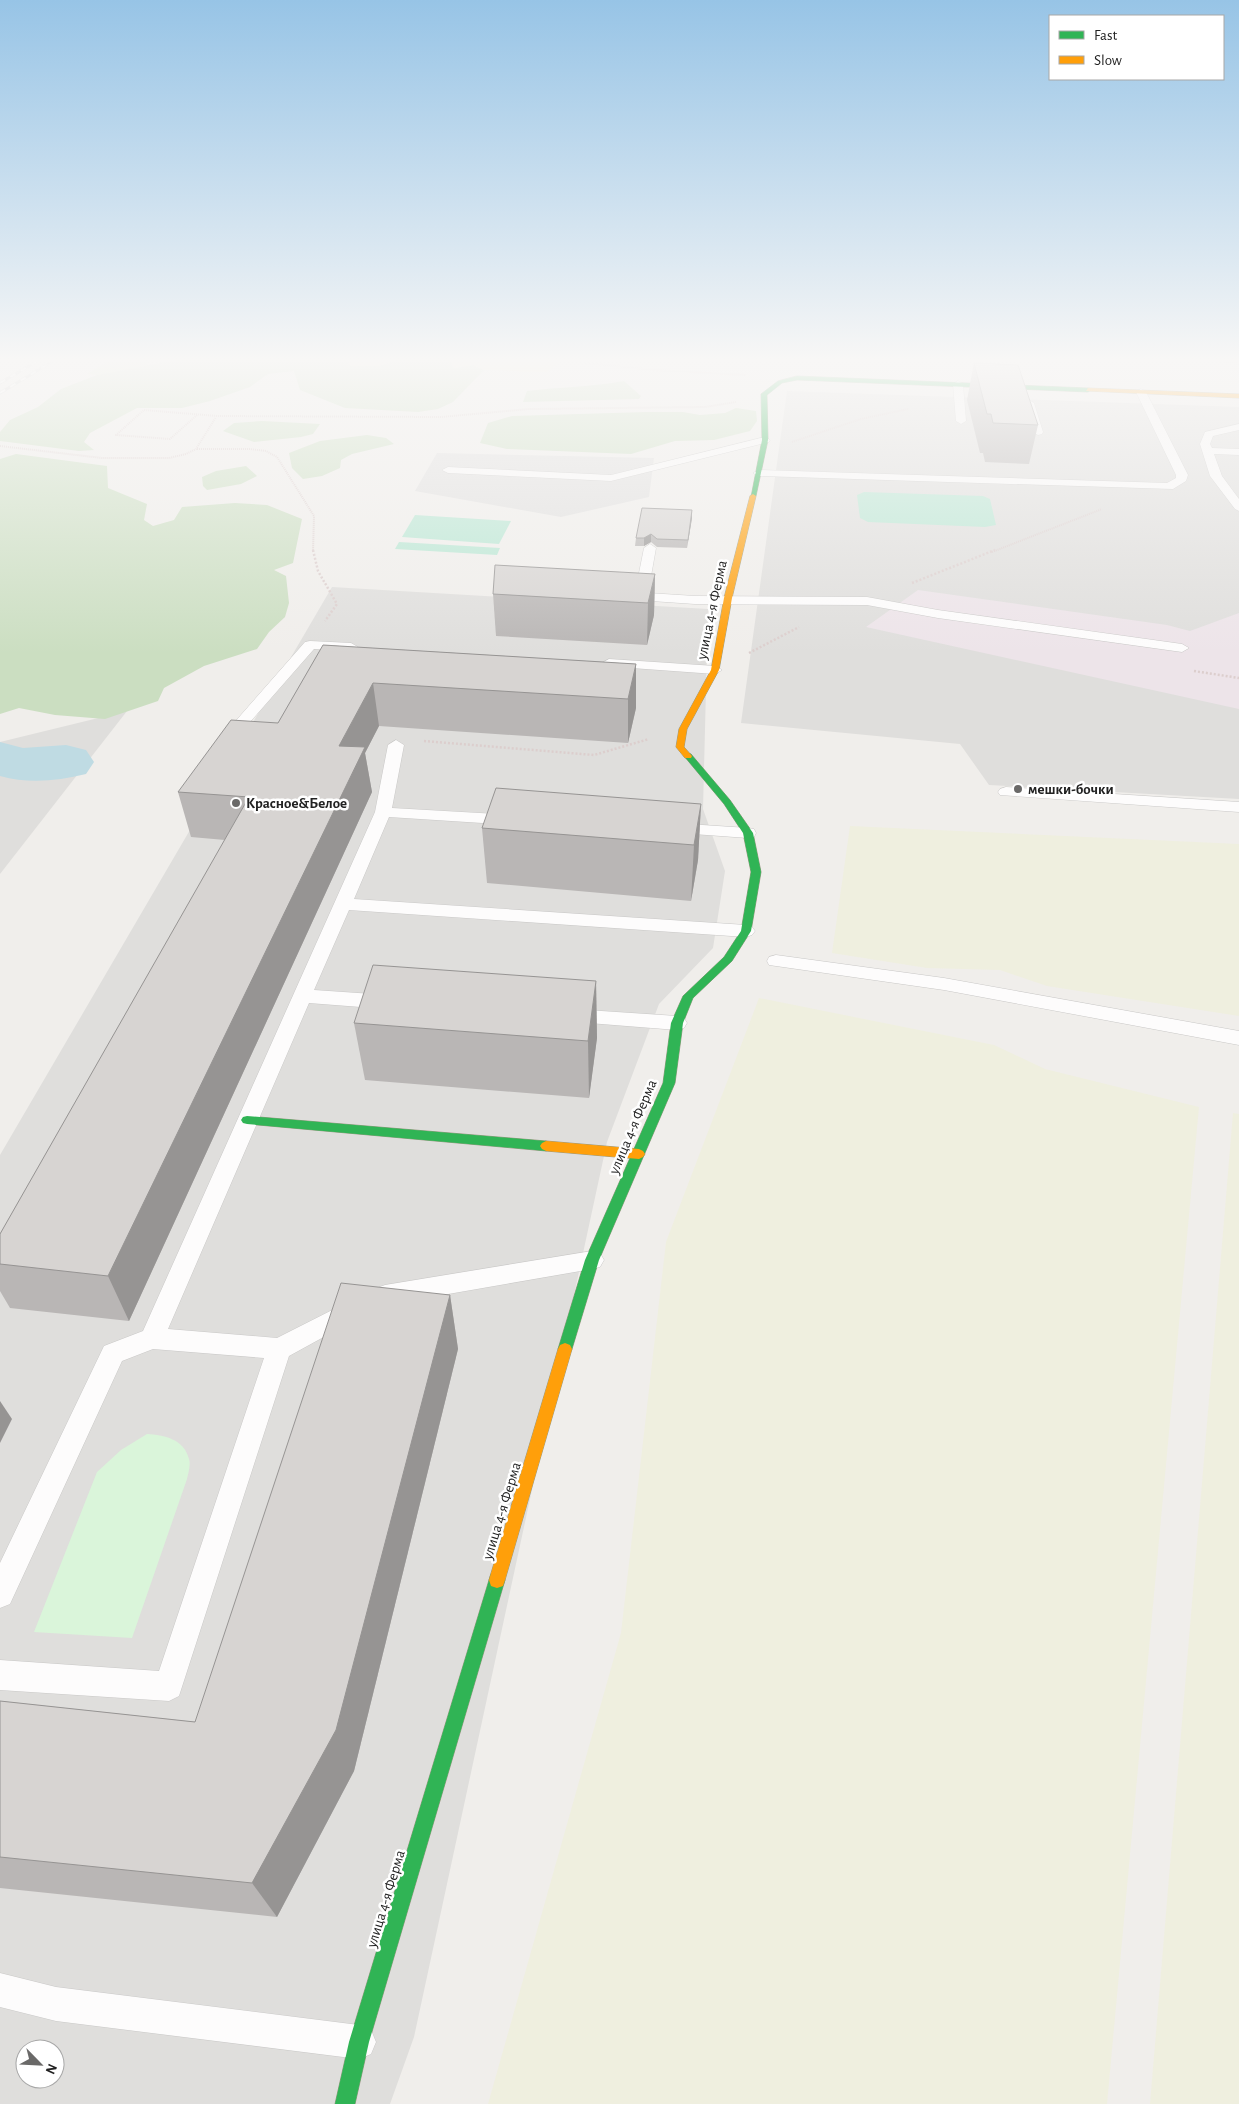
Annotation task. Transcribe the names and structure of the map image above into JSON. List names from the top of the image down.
{
  "streets": {
    "street": ["улица 4-я Ферма"]
  },
  "places": ["мешки-бочки", "Красное&Белое"],
  "legend": ["Fast", "Slow"],
  "north": "bottom right"
}
